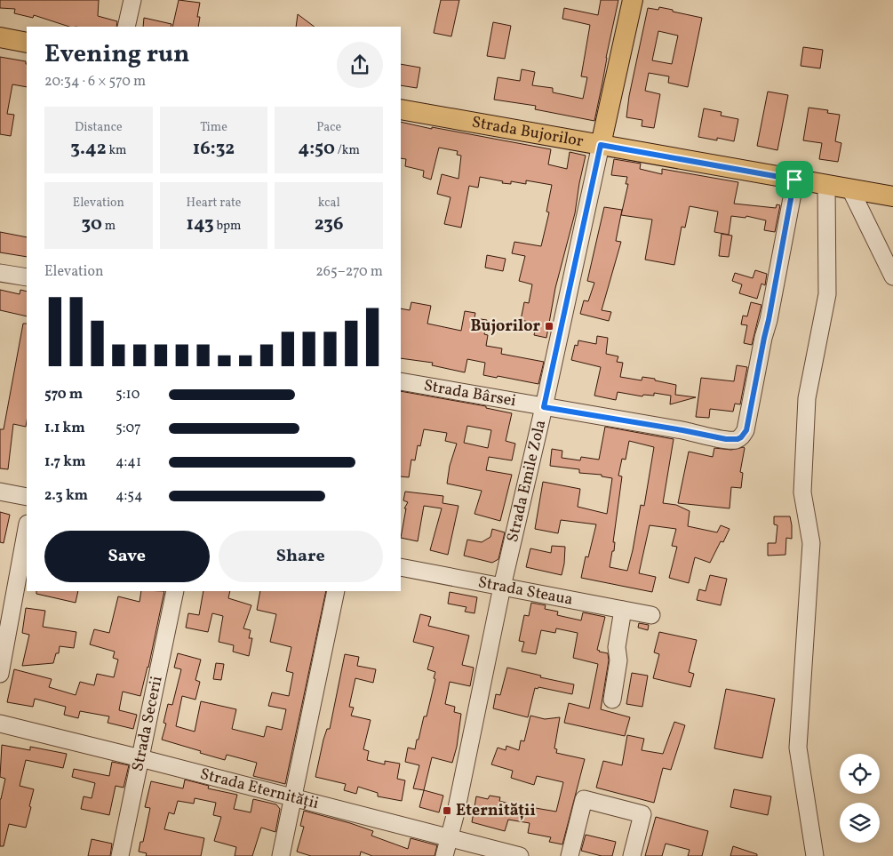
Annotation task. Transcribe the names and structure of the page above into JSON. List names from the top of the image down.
{
  "streets": {
    "main road": ["Strada Bujorilor", "Strada Emile Zola"],
    "street": [
      "Strada Bârsei",
      "Strada Steaua",
      "Strada Secerii",
      "Strada Eternității"
    ]
  },
  "crossings": [
    ["Strada Bujorilor", "Strada Bârsei"],
    ["Strada Bujorilor", "Strada Emile Zola"],
    ["Strada Bârsei", "Strada Emile Zola"],
    ["Strada Emile Zola", "Strada Steaua"],
    ["Strada Emile Zola", "Strada Eternității"],
    ["Strada Secerii", "Strada Eternității"]
  ],
  "places": {
    "transit": ["Bujorilor", "Eternității"]
  },
  "page": {
    "heading": ["Evening run", "20:34 · 6 × 570 m"],
    "stats": [
      ["Distance", "3.42 km"],
      ["Time", "16:32"],
      ["Pace", "4:50 /km"],
      ["Elevation", "30 m"],
      ["Heart rate", "143 bpm"],
      ["kcal", "236"]
    ],
    "chart": ["Elevation", "265–270 m"],
    "list": [
      {
        "name": "570 m",
        "note": "5:10"
      },
      {
        "name": "1.1 km",
        "note": "5:07"
      },
      {
        "name": "1.7 km",
        "note": "4:41"
      },
      {
        "name": "2.3 km",
        "note": "4:54"
      }
    ],
    "buttons": ["Save", "Share"]
  }
}
